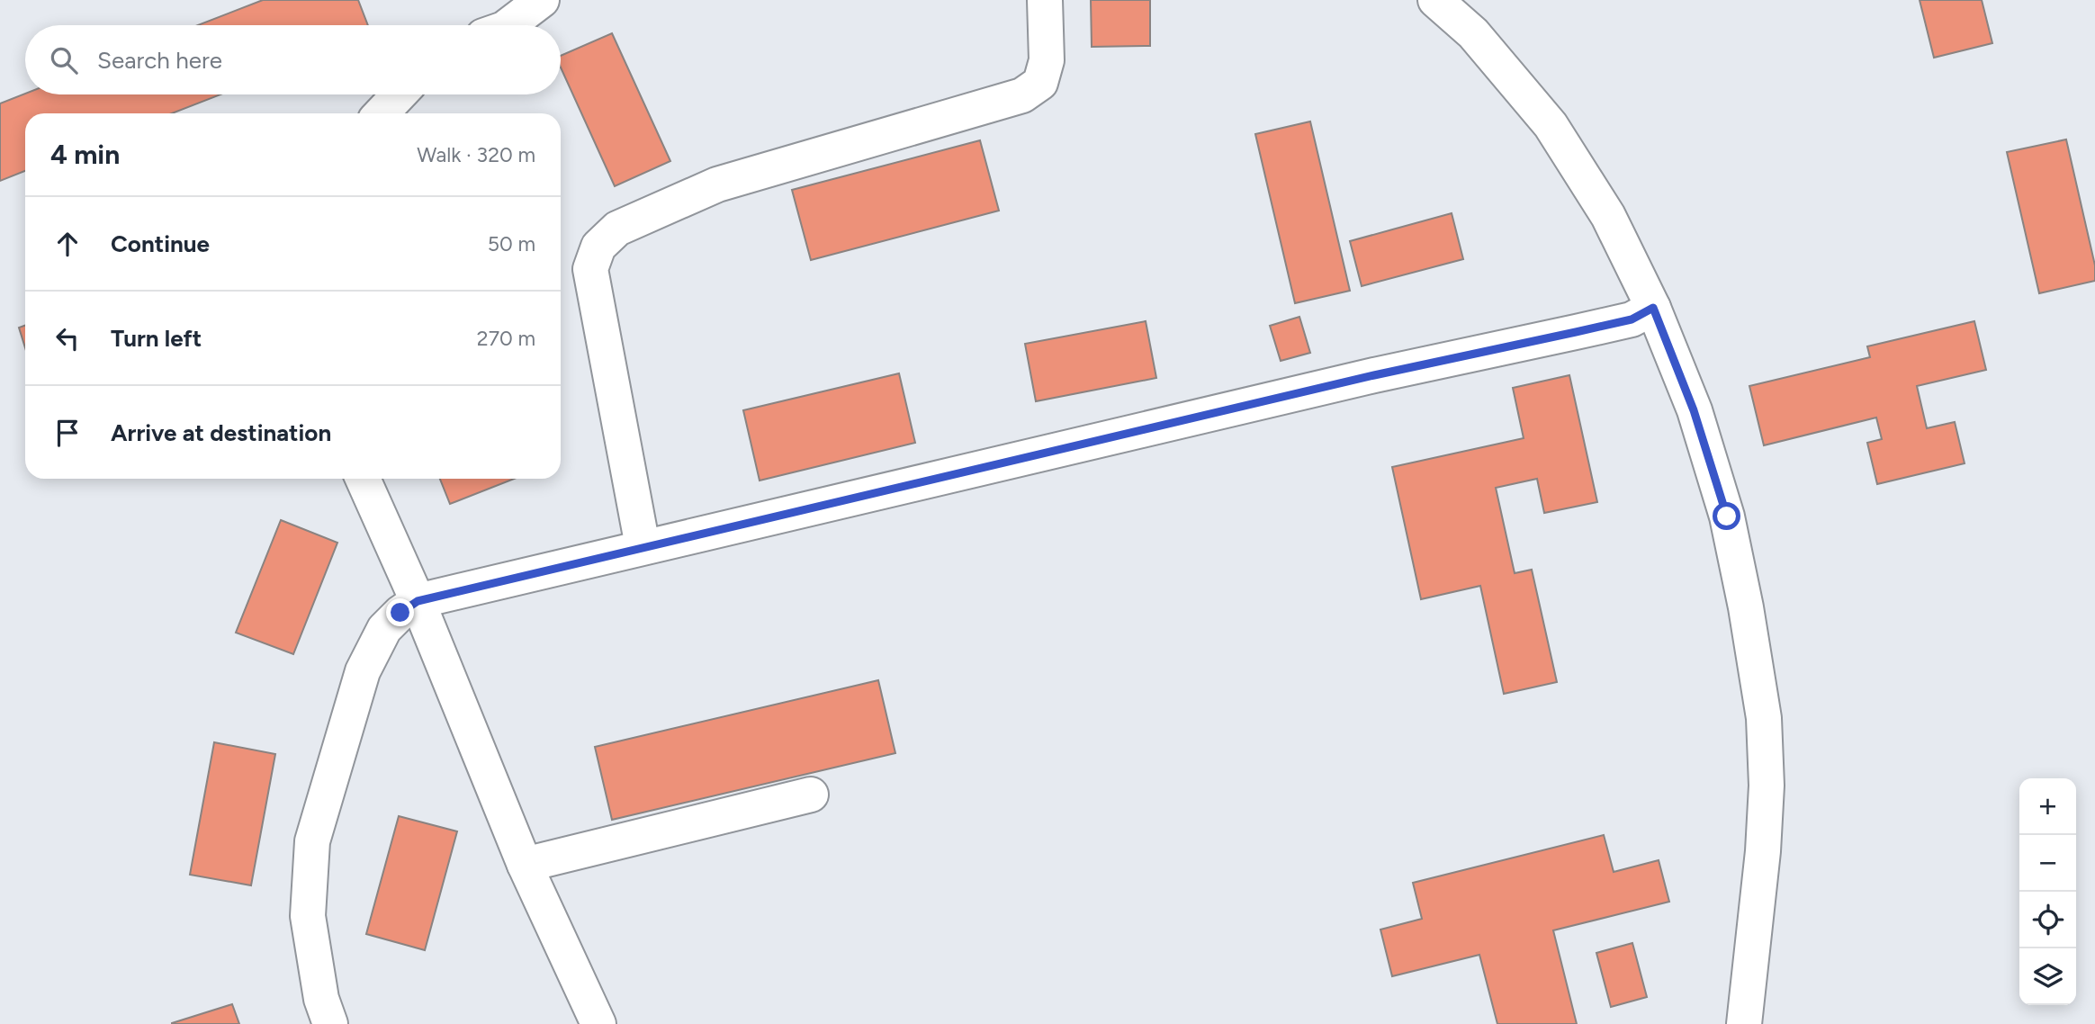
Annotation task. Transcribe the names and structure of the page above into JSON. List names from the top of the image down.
{
  "page": {
    "search": "Search here",
    "heading": ["4 min", "Walk · 320 m"],
    "list": [
      ["Continue", "50 m"],
      ["Turn left", "270 m"],
      "Arrive at destination"
    ],
    "map_buttons": ["+", "−"]
  }
}
